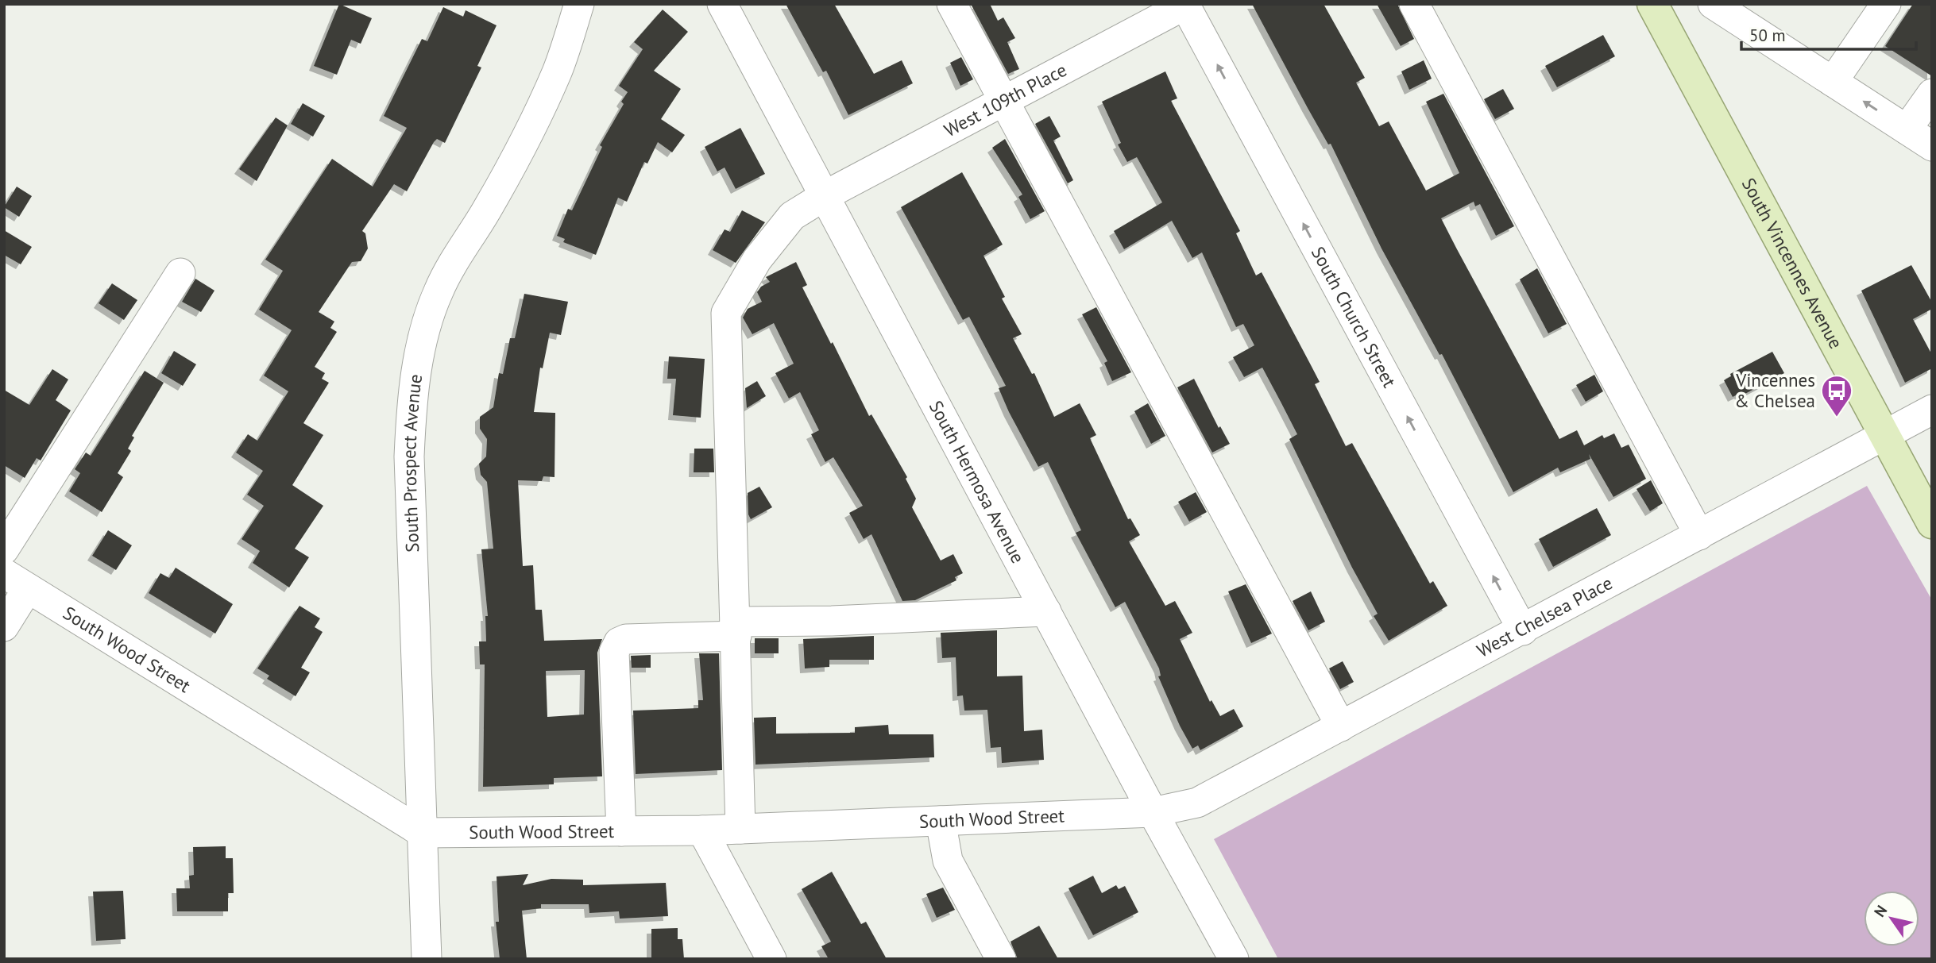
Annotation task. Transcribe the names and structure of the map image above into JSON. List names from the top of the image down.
{
  "streets": {
    "main road": ["South Vincennes Avenue"],
    "street": [
      "West 109th Place",
      "South Church Street",
      "South Prospect Avenue",
      "South Hermosa Avenue",
      "West Chelsea Place",
      "South Wood Street"
    ]
  },
  "crossings": [
    ["West 109th Place", "South Church Street"],
    ["West 109th Place", "South Hermosa Avenue"],
    ["West 109th Place", "South Wood Street"],
    ["South Vincennes Avenue", "West Chelsea Place"],
    ["South Church Street", "West Chelsea Place"],
    ["South Prospect Avenue", "South Wood Street"],
    ["South Hermosa Avenue", "West Chelsea Place"],
    ["South Hermosa Avenue", "South Wood Street"],
    ["West Chelsea Place", "South Wood Street"]
  ],
  "places": {
    "bus stop": ["Vincennes & Chelsea"]
  },
  "scale_bar": "50 m",
  "north": "top left"
}
